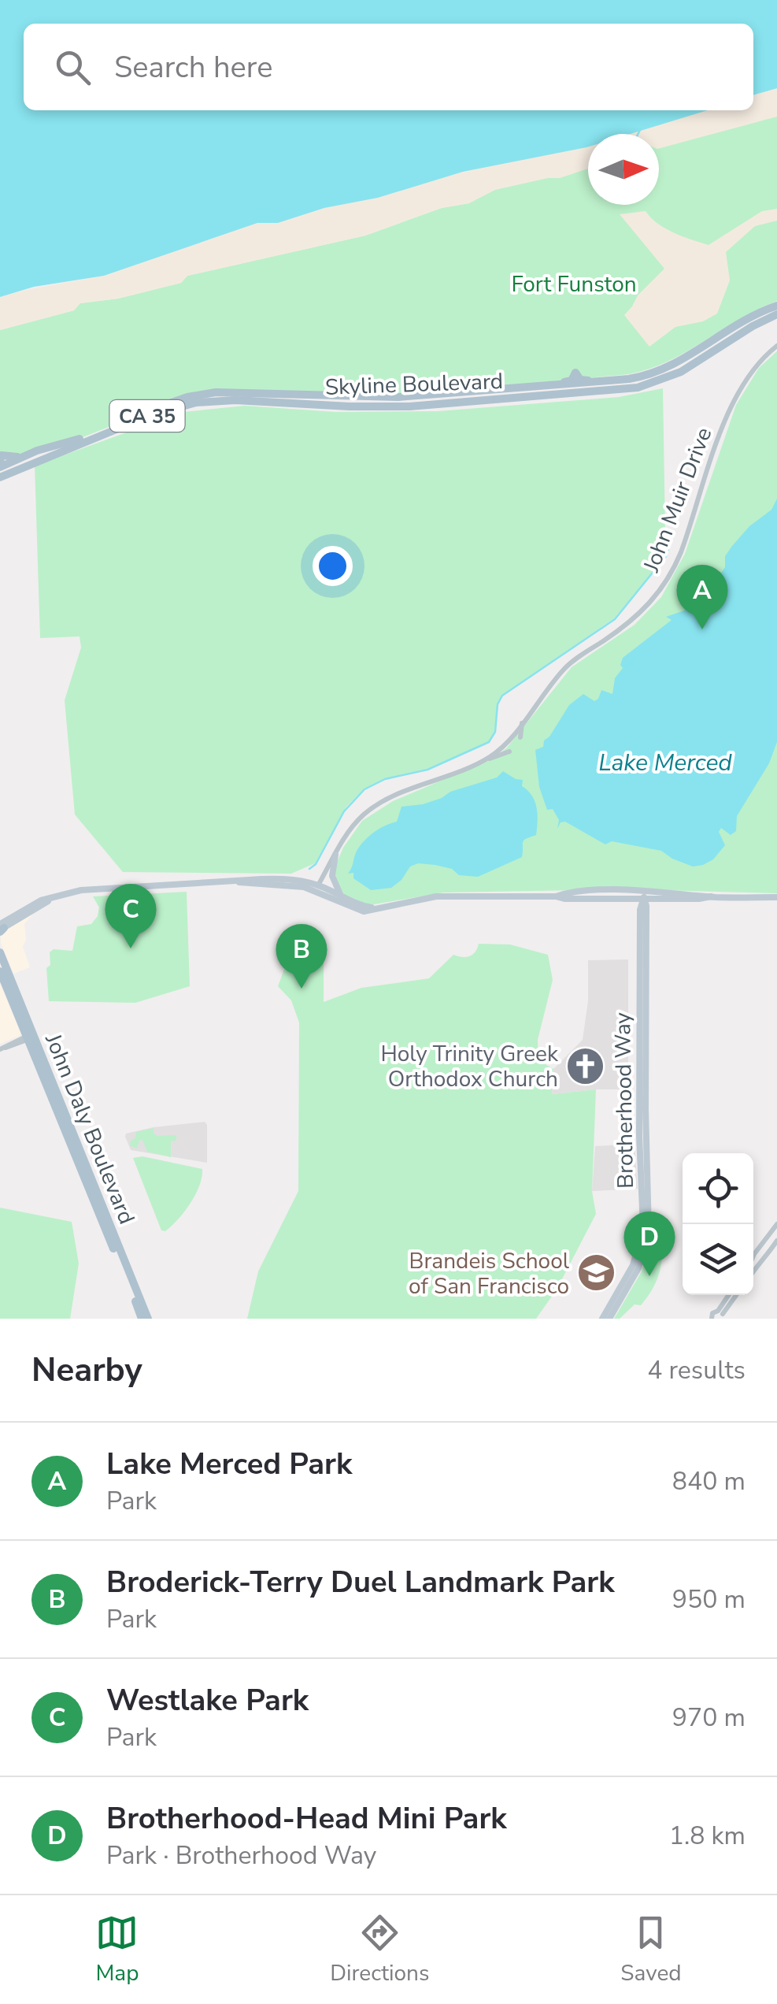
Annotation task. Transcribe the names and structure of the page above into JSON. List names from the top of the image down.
{
  "streets": {
    "main road": [
      "Skyline Boulevard",
      "CA 35",
      "Brotherhood Way",
      "John Daly Boulevard"
    ],
    "street": ["John Muir Drive"]
  },
  "water": ["Lake Merced"],
  "parks": ["Fort Funston"],
  "places": {
    "church": ["Holy Trinity Greek Orthodox Church"],
    "school or university": ["Brandeis School of San Francisco"]
  },
  "north": "right",
  "page": {
    "search": "Search here",
    "pins": [
      "A",
      "C",
      "B",
      "D"
    ],
    "heading": ["Nearby", "4 results"],
    "list": [
      {
        "mark": "A",
        "name": "Lake Merced Park",
        "note": "Park",
        "value": "840 m"
      },
      {
        "mark": "B",
        "name": "Broderick-Terry Duel Landmark Park",
        "note": "Park",
        "value": "950 m"
      },
      {
        "mark": "C",
        "name": "Westlake Park",
        "note": "Park",
        "value": "970 m"
      },
      {
        "mark": "D",
        "name": "Brotherhood-Head Mini Park",
        "note": "Park · Brotherhood Way",
        "value": "1.8 km"
      }
    ],
    "nav": ["Map", "Directions", "Saved"]
  }
}
